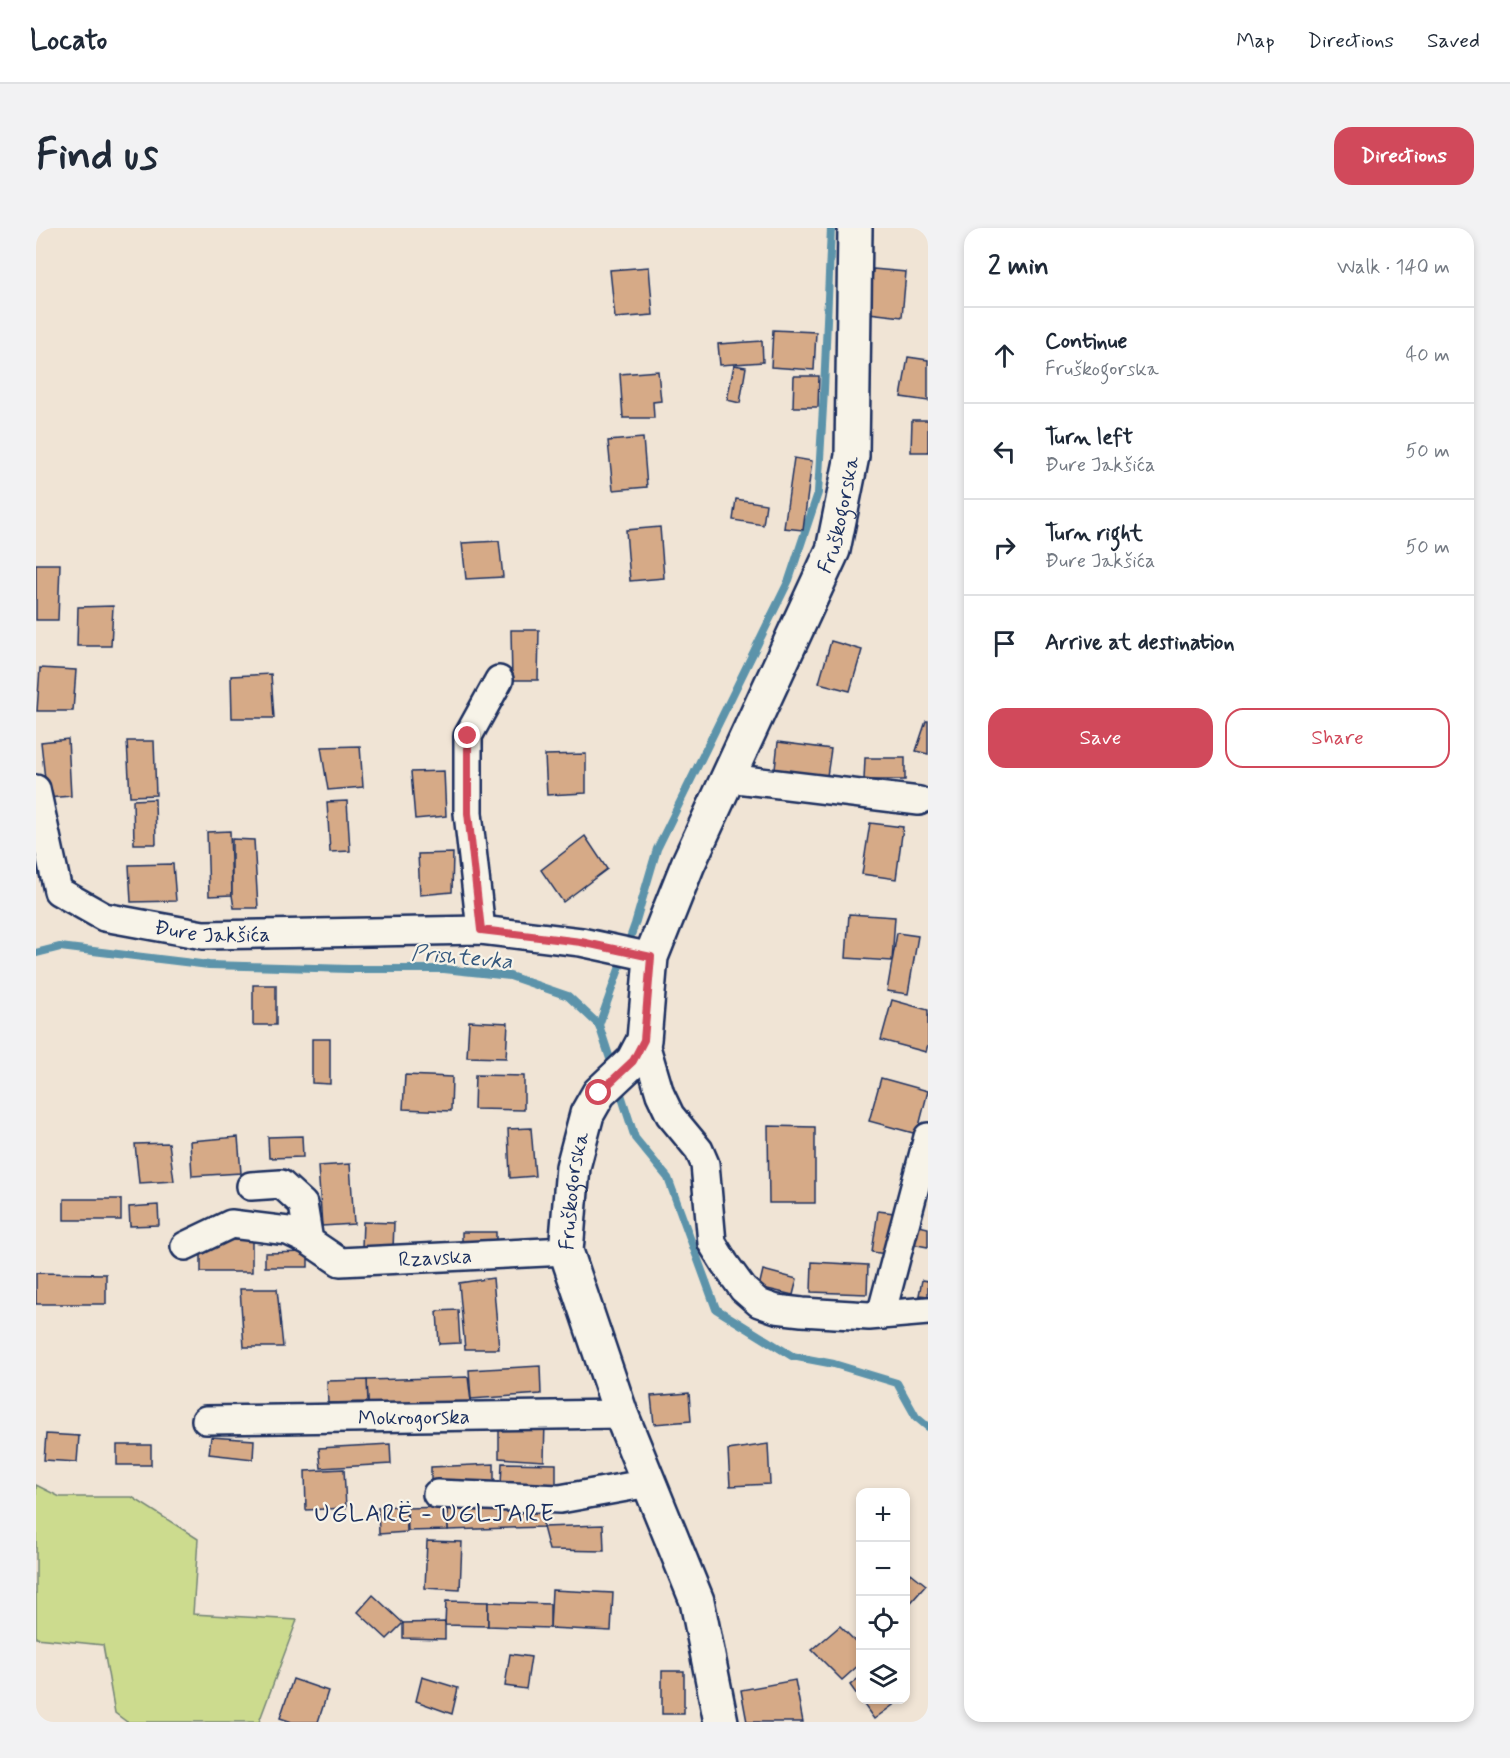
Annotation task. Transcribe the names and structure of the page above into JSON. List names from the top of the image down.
{
  "streets": {
    "street": [
      "Fruškogorska",
      "Đure Jakšića",
      "Rzavska",
      "Mokrogorska"
    ]
  },
  "crossings": [
    ["Fruškogorska", "Đure Jakšića"],
    ["Fruškogorska", "Rzavska"],
    ["Fruškogorska", "Mokrogorska"]
  ],
  "districts": ["UGLARË - UGLJARE"],
  "water": ["Prishtevka"],
  "page": {
    "header": "Locato",
    "nav": ["Map", "Directions", "Saved"],
    "buttons": [
      "Directions",
      ["Save", "Share"]
    ],
    "title": "Find us",
    "heading": ["2 min", "Walk · 140 m"],
    "list": [
      ["Continue", "Fruškogorska", "40 m"],
      ["Turn left", "Đure Jakšića", "50 m"],
      ["Turn right", "Đure Jakšića", "50 m"],
      "Arrive at destination"
    ],
    "map_buttons": ["+", "−"]
  }
}
